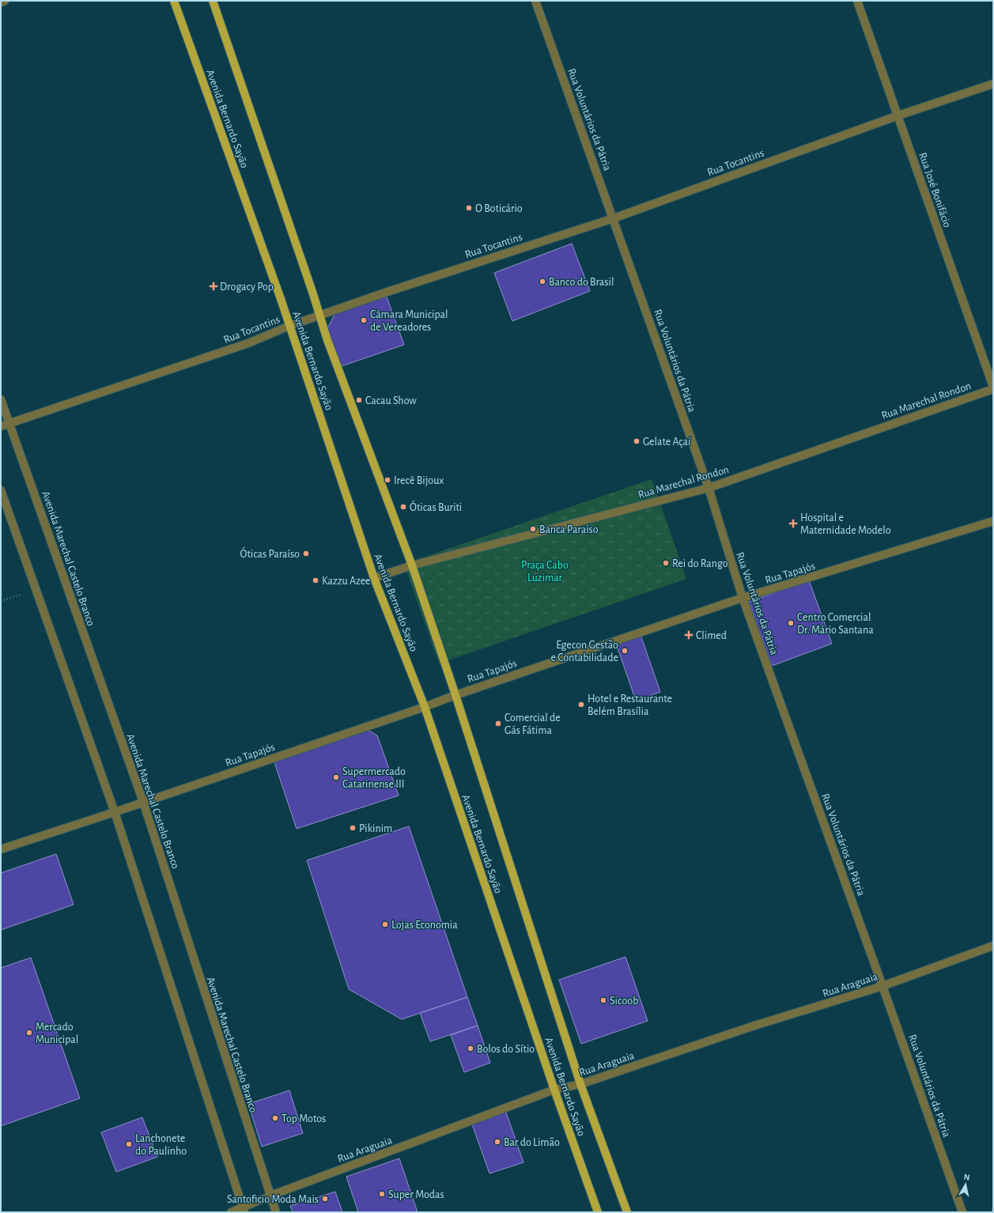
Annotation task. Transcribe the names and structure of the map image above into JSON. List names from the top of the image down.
{
  "streets": {
    "main road": ["Avenida Bernardo Sayão"],
    "street": [
      "Rua Voluntários da Pátria",
      "Rua Tocantins",
      "Rua José Bonifácio",
      "Rua Marechal Rondon",
      "Avenida Marechal Castelo Branco",
      "Rua Tapajós",
      "Rua Araguaia"
    ]
  },
  "crossings": [
    ["Avenida Bernardo Sayão", "Rua Tocantins"],
    ["Avenida Bernardo Sayão", "Rua Marechal Rondon"],
    ["Avenida Bernardo Sayão", "Rua Tapajós"],
    ["Avenida Bernardo Sayão", "Rua Araguaia"],
    ["Rua Voluntários da Pátria", "Rua Tocantins"],
    ["Rua Voluntários da Pátria", "Rua Marechal Rondon"],
    ["Rua Voluntários da Pátria", "Rua Tapajós"],
    ["Rua Voluntários da Pátria", "Rua Araguaia"],
    ["Rua Tocantins", "Rua José Bonifácio"],
    ["Rua Tocantins", "Avenida Marechal Castelo Branco"],
    ["Rua José Bonifácio", "Rua Marechal Rondon"],
    ["Avenida Marechal Castelo Branco", "Rua Tapajós"],
    ["Avenida Marechal Castelo Branco", "Rua Araguaia"]
  ],
  "parks": ["Praça Cabo Luzimar"],
  "places": {
    "other": [
      "O Boticário",
      "Banco do Brasil",
      "Câmara Municipal de Vereadores",
      "Cacau Show",
      "Gelate Açaí",
      "Irecê Bijoux",
      "Óticas Buriti",
      "Banca Paraíso",
      "Óticas Paraíso",
      "Rei do Rango",
      "Kazzu Azee",
      "Centro Comercial Dr. Mário Santana",
      "Egecon Gestão e Contabilidade",
      "Hotel e Restaurante Belém Brasília",
      "Comercial de Gás Fátima",
      "Supermercado Catarinense III",
      "Pikinim",
      "Lojas Economia",
      "Sicoob",
      "Mercado Municipal",
      "Bolos do Sítio",
      "Top Motos",
      "Bar do Limão",
      "Lanchonete do Paulinho",
      "Super Modas",
      "Santoficio Moda Mais"
    ],
    "health": ["Drogacy Pop", "Hospital e Maternidade Modelo", "Climed"]
  },
  "north": "top"
}
